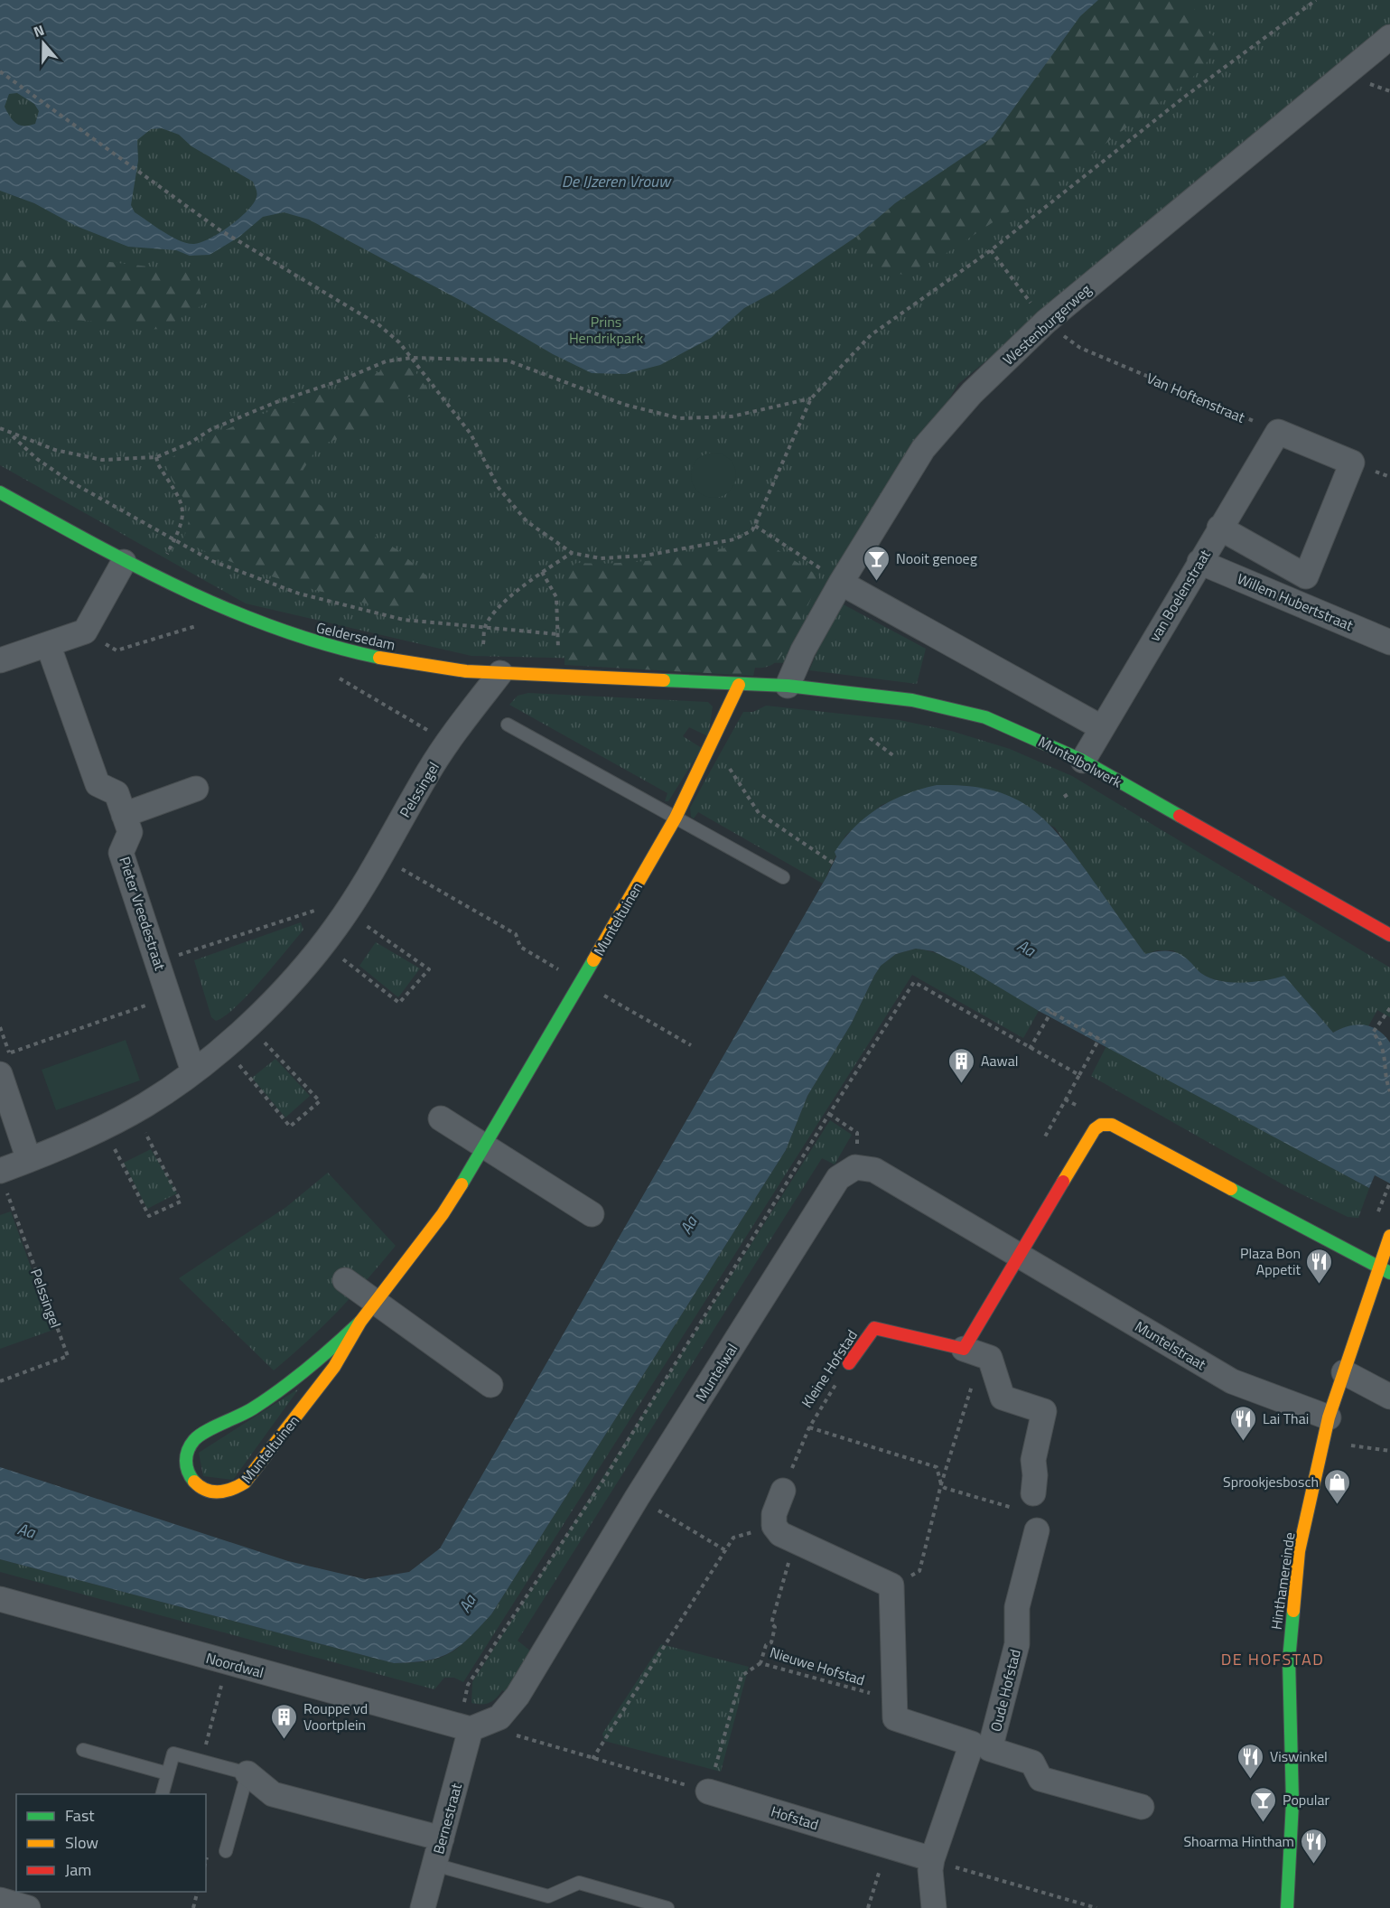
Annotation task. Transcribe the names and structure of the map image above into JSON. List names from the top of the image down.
{
  "streets": {
    "street": [
      "Westenburgerweg",
      "van Boelenstraat",
      "Willem Hubertstraat",
      "Geldersedam",
      "Muntelbolwerk",
      "Pelssingel",
      "Pieter Vreedestraat",
      "Munteltuinen",
      "Muntelstraat",
      "Kleine Hofstad",
      "Muntelwal",
      "Hinthamereinde",
      "Noordwal",
      "Oude Hofstad",
      "Hofstad",
      "Bernestraat"
    ],
    "path": ["Van Hoftenstraat", "Nieuwe Hofstad"]
  },
  "crossings": [
    ["Westenburgerweg", "Van Hoftenstraat"],
    ["Westenburgerweg", "Muntelbolwerk"],
    ["Van Hoftenstraat", "van Boelenstraat"],
    ["van Boelenstraat", "Willem Hubertstraat"],
    ["van Boelenstraat", "Muntelbolwerk"],
    ["Geldersedam", "Muntelbolwerk"],
    ["Geldersedam", "Pelssingel"],
    ["Geldersedam", "Munteltuinen"],
    ["Muntelbolwerk", "Munteltuinen"],
    ["Pelssingel", "Pieter Vreedestraat"],
    ["Muntelstraat", "Hinthamereinde"],
    ["Muntelwal", "Noordwal"],
    ["Muntelwal", "Bernestraat"],
    ["Noordwal", "Bernestraat"]
  ],
  "districts": ["DE HOFSTAD"],
  "water": ["De IJzeren Vrouw", "Aa"],
  "parks": ["Prins Hendrikpark"],
  "places": {
    "bar": ["Nooit genoeg", "Popular"],
    "building": ["Aawal", "Rouppe vd Voortplein"],
    "restaurant": [
      "Plaza Bon Appetit",
      "Lai Thai",
      "Viswinkel",
      "Shoarma Hintham"
    ],
    "shop": ["Sprookjesbosch"]
  },
  "legend": ["Fast", "Slow", "Jam"],
  "north": "top"
}
